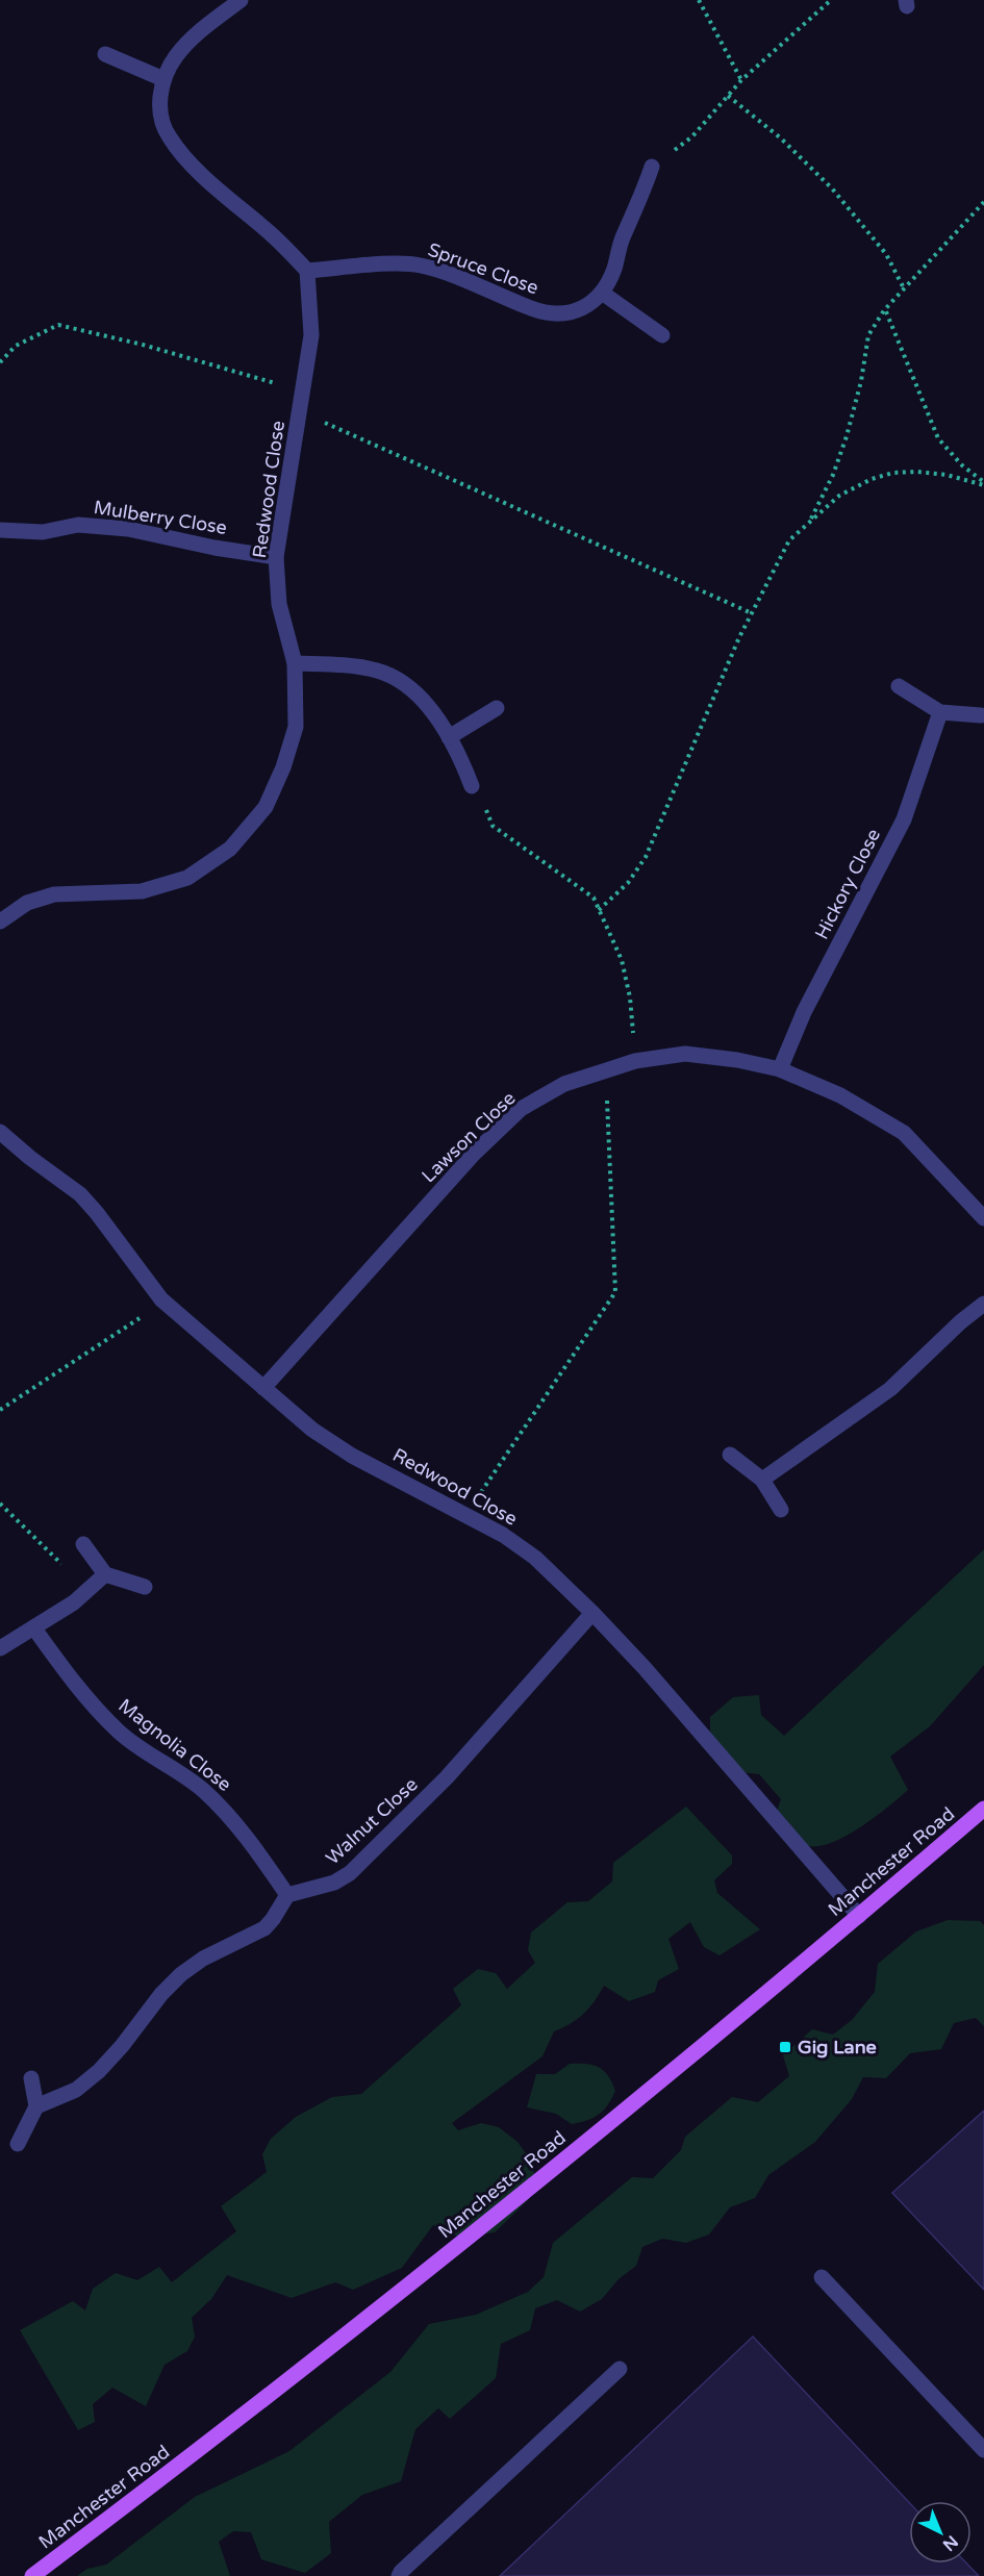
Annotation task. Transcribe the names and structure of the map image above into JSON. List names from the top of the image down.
{
  "streets": {
    "main road": ["Manchester Road"],
    "street": [
      "Spruce Close",
      "Redwood Close",
      "Mulberry Close",
      "Hickory Close",
      "Lawson Close",
      "Magnolia Close",
      "Walnut Close"
    ]
  },
  "crossings": [
    ["Spruce Close", "Redwood Close"],
    ["Redwood Close", "Mulberry Close"],
    ["Redwood Close", "Lawson Close"],
    ["Redwood Close", "Walnut Close"],
    ["Redwood Close", "Manchester Road"],
    ["Hickory Close", "Lawson Close"],
    ["Magnolia Close", "Walnut Close"]
  ],
  "places": {
    "transit": ["Gig Lane"]
  },
  "north": "bottom right"
}
